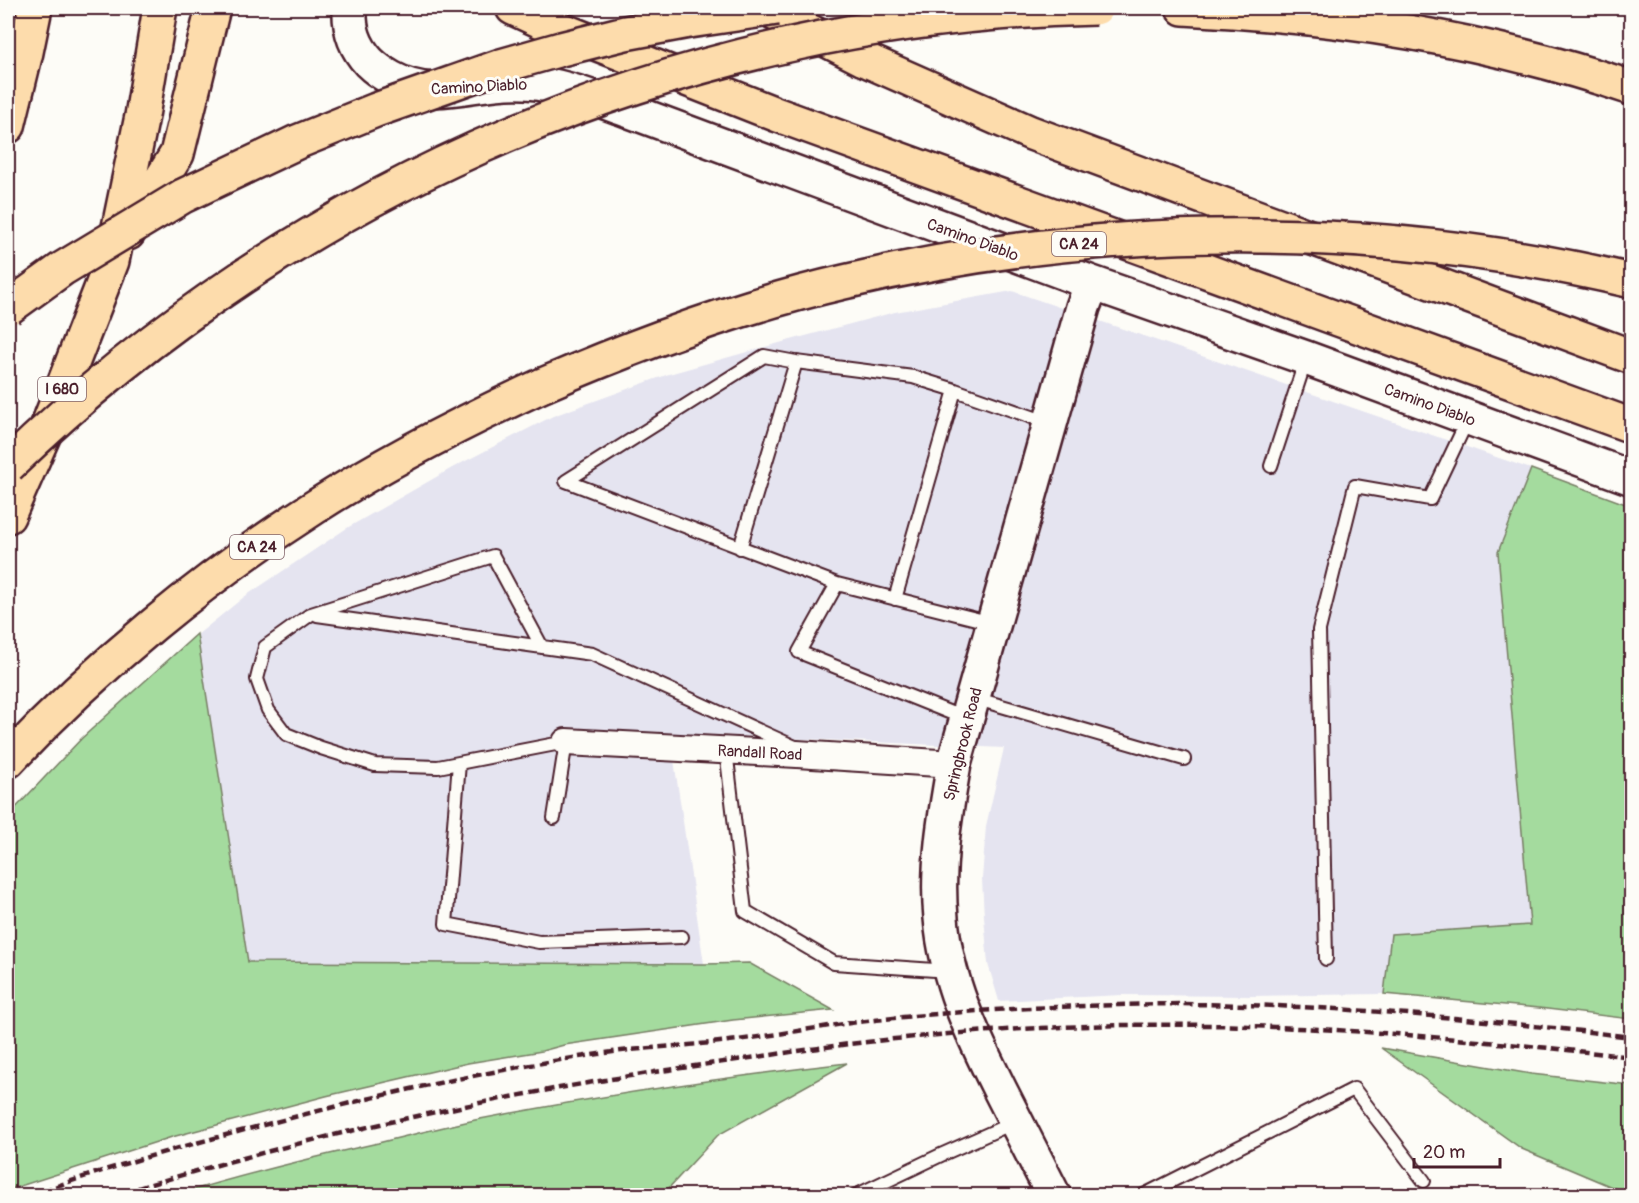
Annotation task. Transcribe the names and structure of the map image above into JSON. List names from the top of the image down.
{
  "streets": {
    "highway": ["CA 24", "I 680"],
    "street": ["Camino Diablo", "Springbrook Road", "Randall Road"]
  },
  "crossings": [
    ["Camino Diablo", "Springbrook Road"],
    ["Springbrook Road", "Randall Road"]
  ],
  "scale_bar": "20 m"
}
